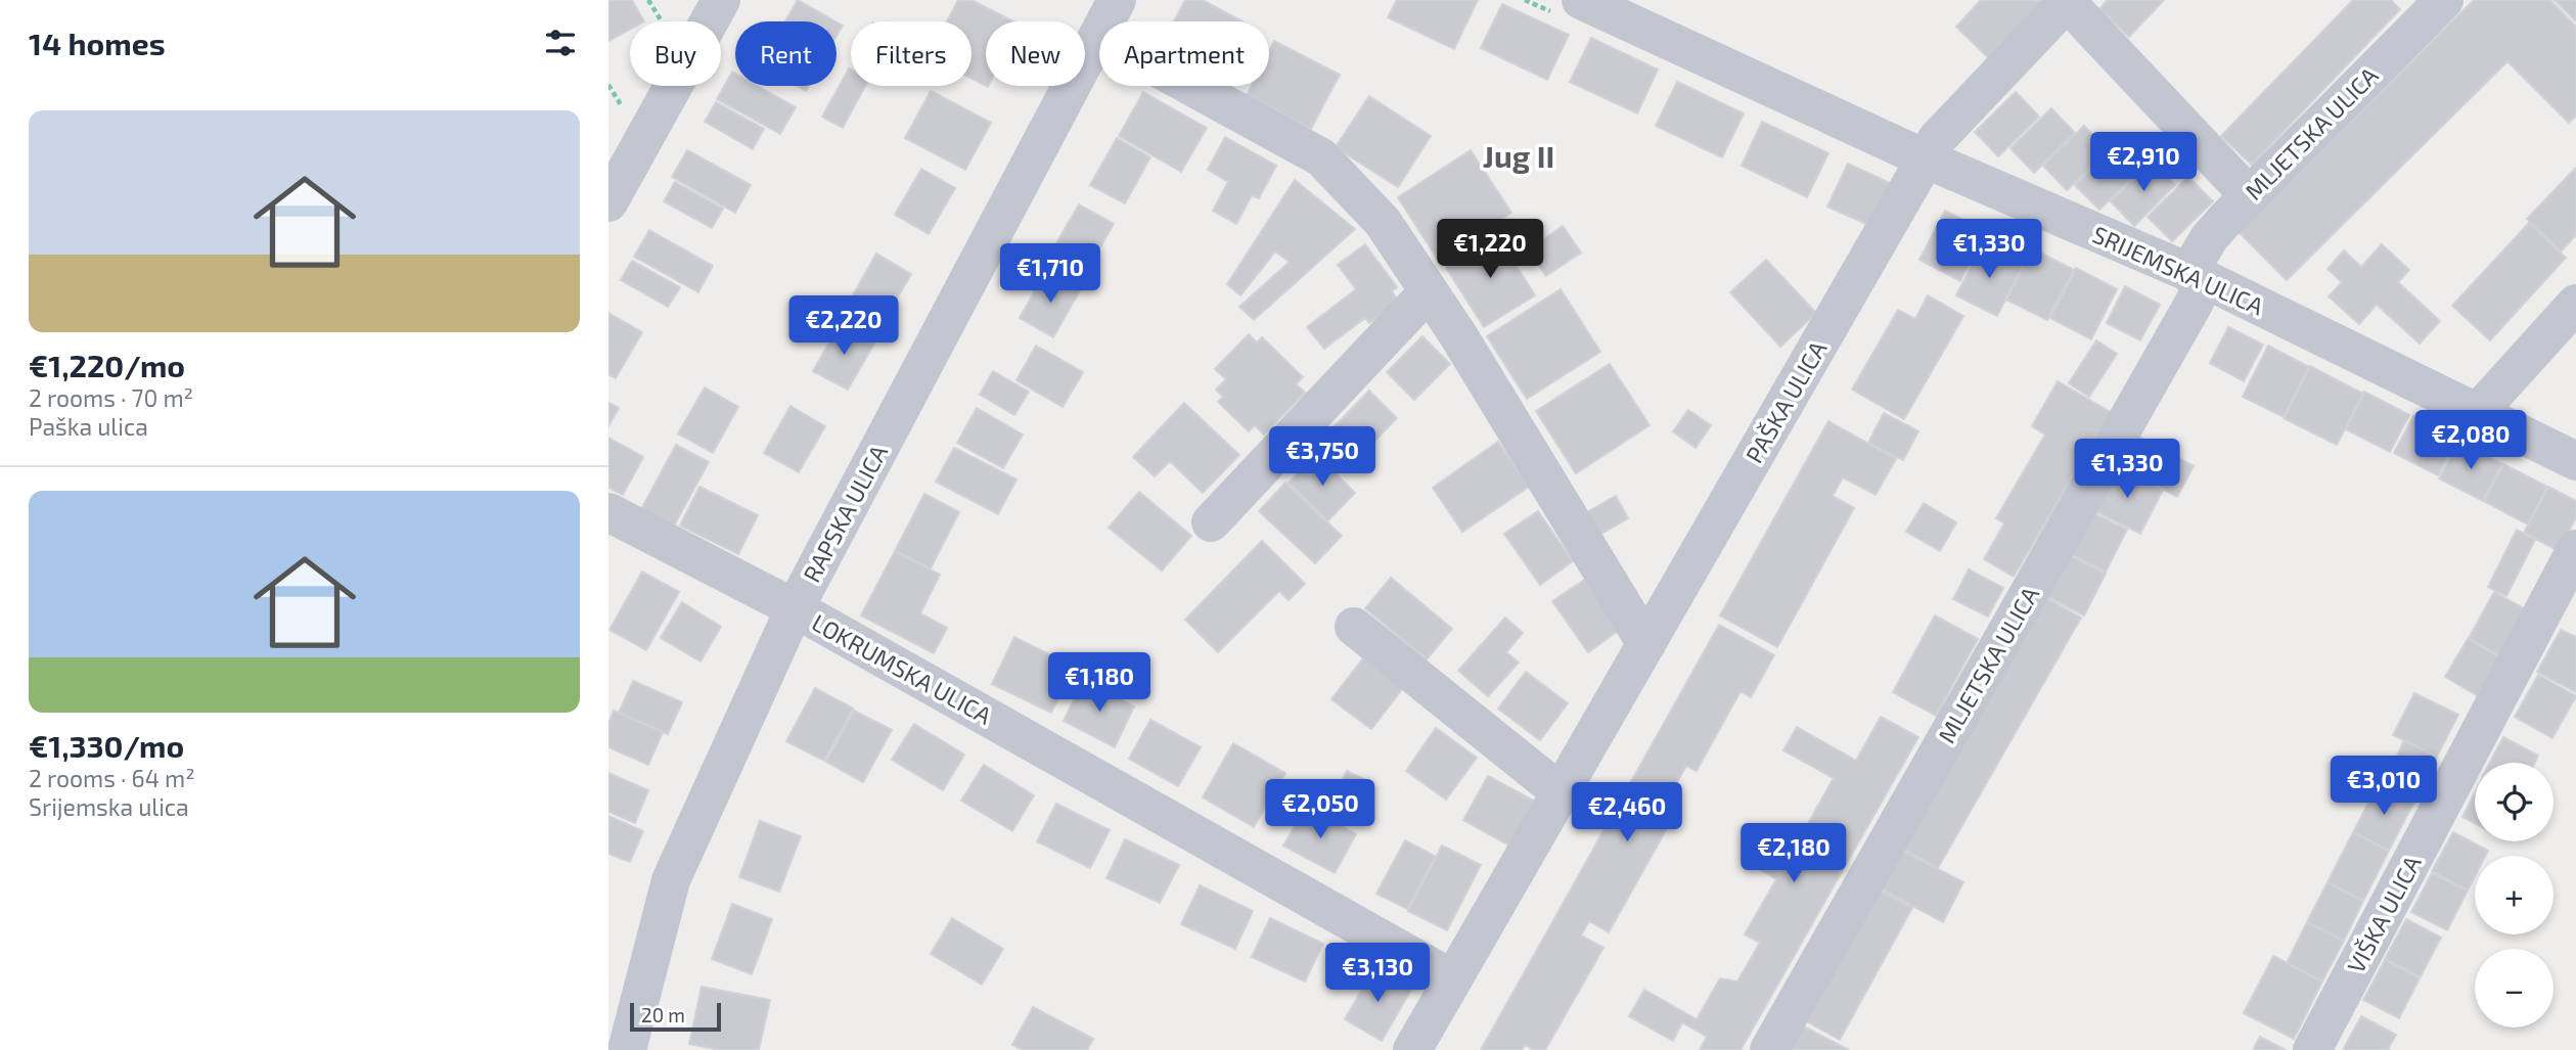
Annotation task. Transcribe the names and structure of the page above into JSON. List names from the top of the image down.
{
  "streets": {
    "street": [
      "MLJETSKA ULICA",
      "SRIJEMSKA ULICA",
      "PAŠKA ULICA",
      "RAPSKA ULICA",
      "LOKRUMSKA ULICA",
      "VIŠKA ULICA"
    ]
  },
  "crossings": [
    ["MLJETSKA ULICA", "SRIJEMSKA ULICA"],
    ["SRIJEMSKA ULICA", "PAŠKA ULICA"],
    ["PAŠKA ULICA", "LOKRUMSKA ULICA"],
    ["RAPSKA ULICA", "LOKRUMSKA ULICA"]
  ],
  "districts": ["Jug II"],
  "scale_bar": "20 m",
  "page": {
    "heading": "14 homes",
    "chip": [
      "Buy",
      "Rent",
      "Filters",
      "New",
      "Apartment"
    ],
    "list": [
      {
        "name": "€1,220/mo",
        "note": "2 rooms · 70 m² · Paška ulica"
      },
      {
        "name": "€1,330/mo",
        "note": "2 rooms · 64 m² · Srijemska ulica"
      }
    ],
    "price": [
      "€2,910",
      "€1,220",
      "€1,330",
      "€1,710",
      "€2,220",
      "€2,080",
      "€3,750",
      "€1,330",
      "€1,180",
      "€3,010",
      "€2,050",
      "€2,460",
      "€2,180",
      "€3,130"
    ],
    "map_buttons": ["+", "−"],
    "scale": "20 m"
  }
}
